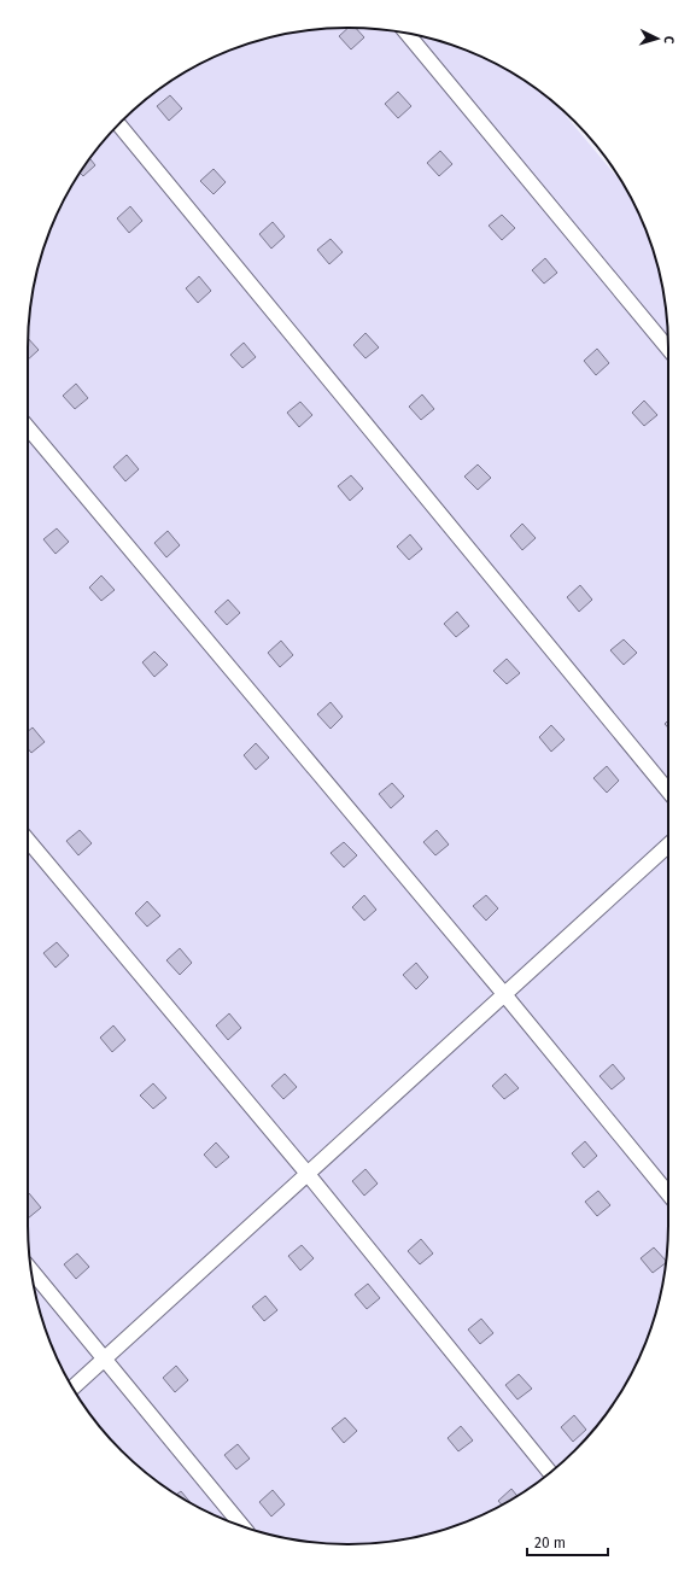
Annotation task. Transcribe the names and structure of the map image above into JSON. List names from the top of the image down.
{
  "scale_bar": "20 m",
  "north": "right"
}
